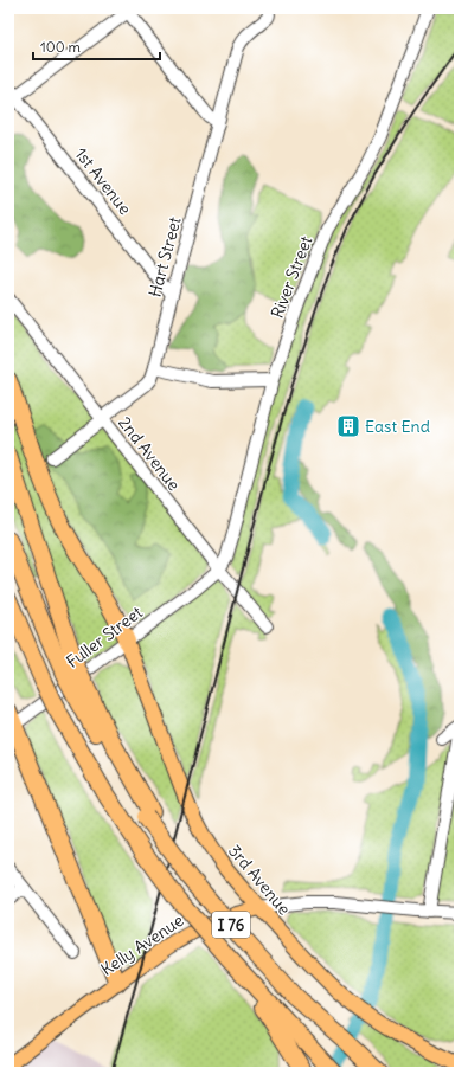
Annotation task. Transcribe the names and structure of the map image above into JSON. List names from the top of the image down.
{
  "streets": {
    "highway": ["I 76"],
    "main road": ["3rd Avenue", "Kelly Avenue"],
    "street": [
      "1st Avenue",
      "Hart Street",
      "River Street",
      "2nd Avenue",
      "Fuller Street"
    ]
  },
  "crossings": [
    ["1st Avenue", "Hart Street"],
    ["Hart Street", "2nd Avenue"],
    ["River Street", "2nd Avenue"],
    ["River Street", "Fuller Street"],
    ["2nd Avenue", "Fuller Street"],
    ["Fuller Street", "3rd Avenue"],
    ["3rd Avenue", "Kelly Avenue"]
  ],
  "places": {
    "building": ["East End"]
  },
  "scale_bar": "100 m"
}
